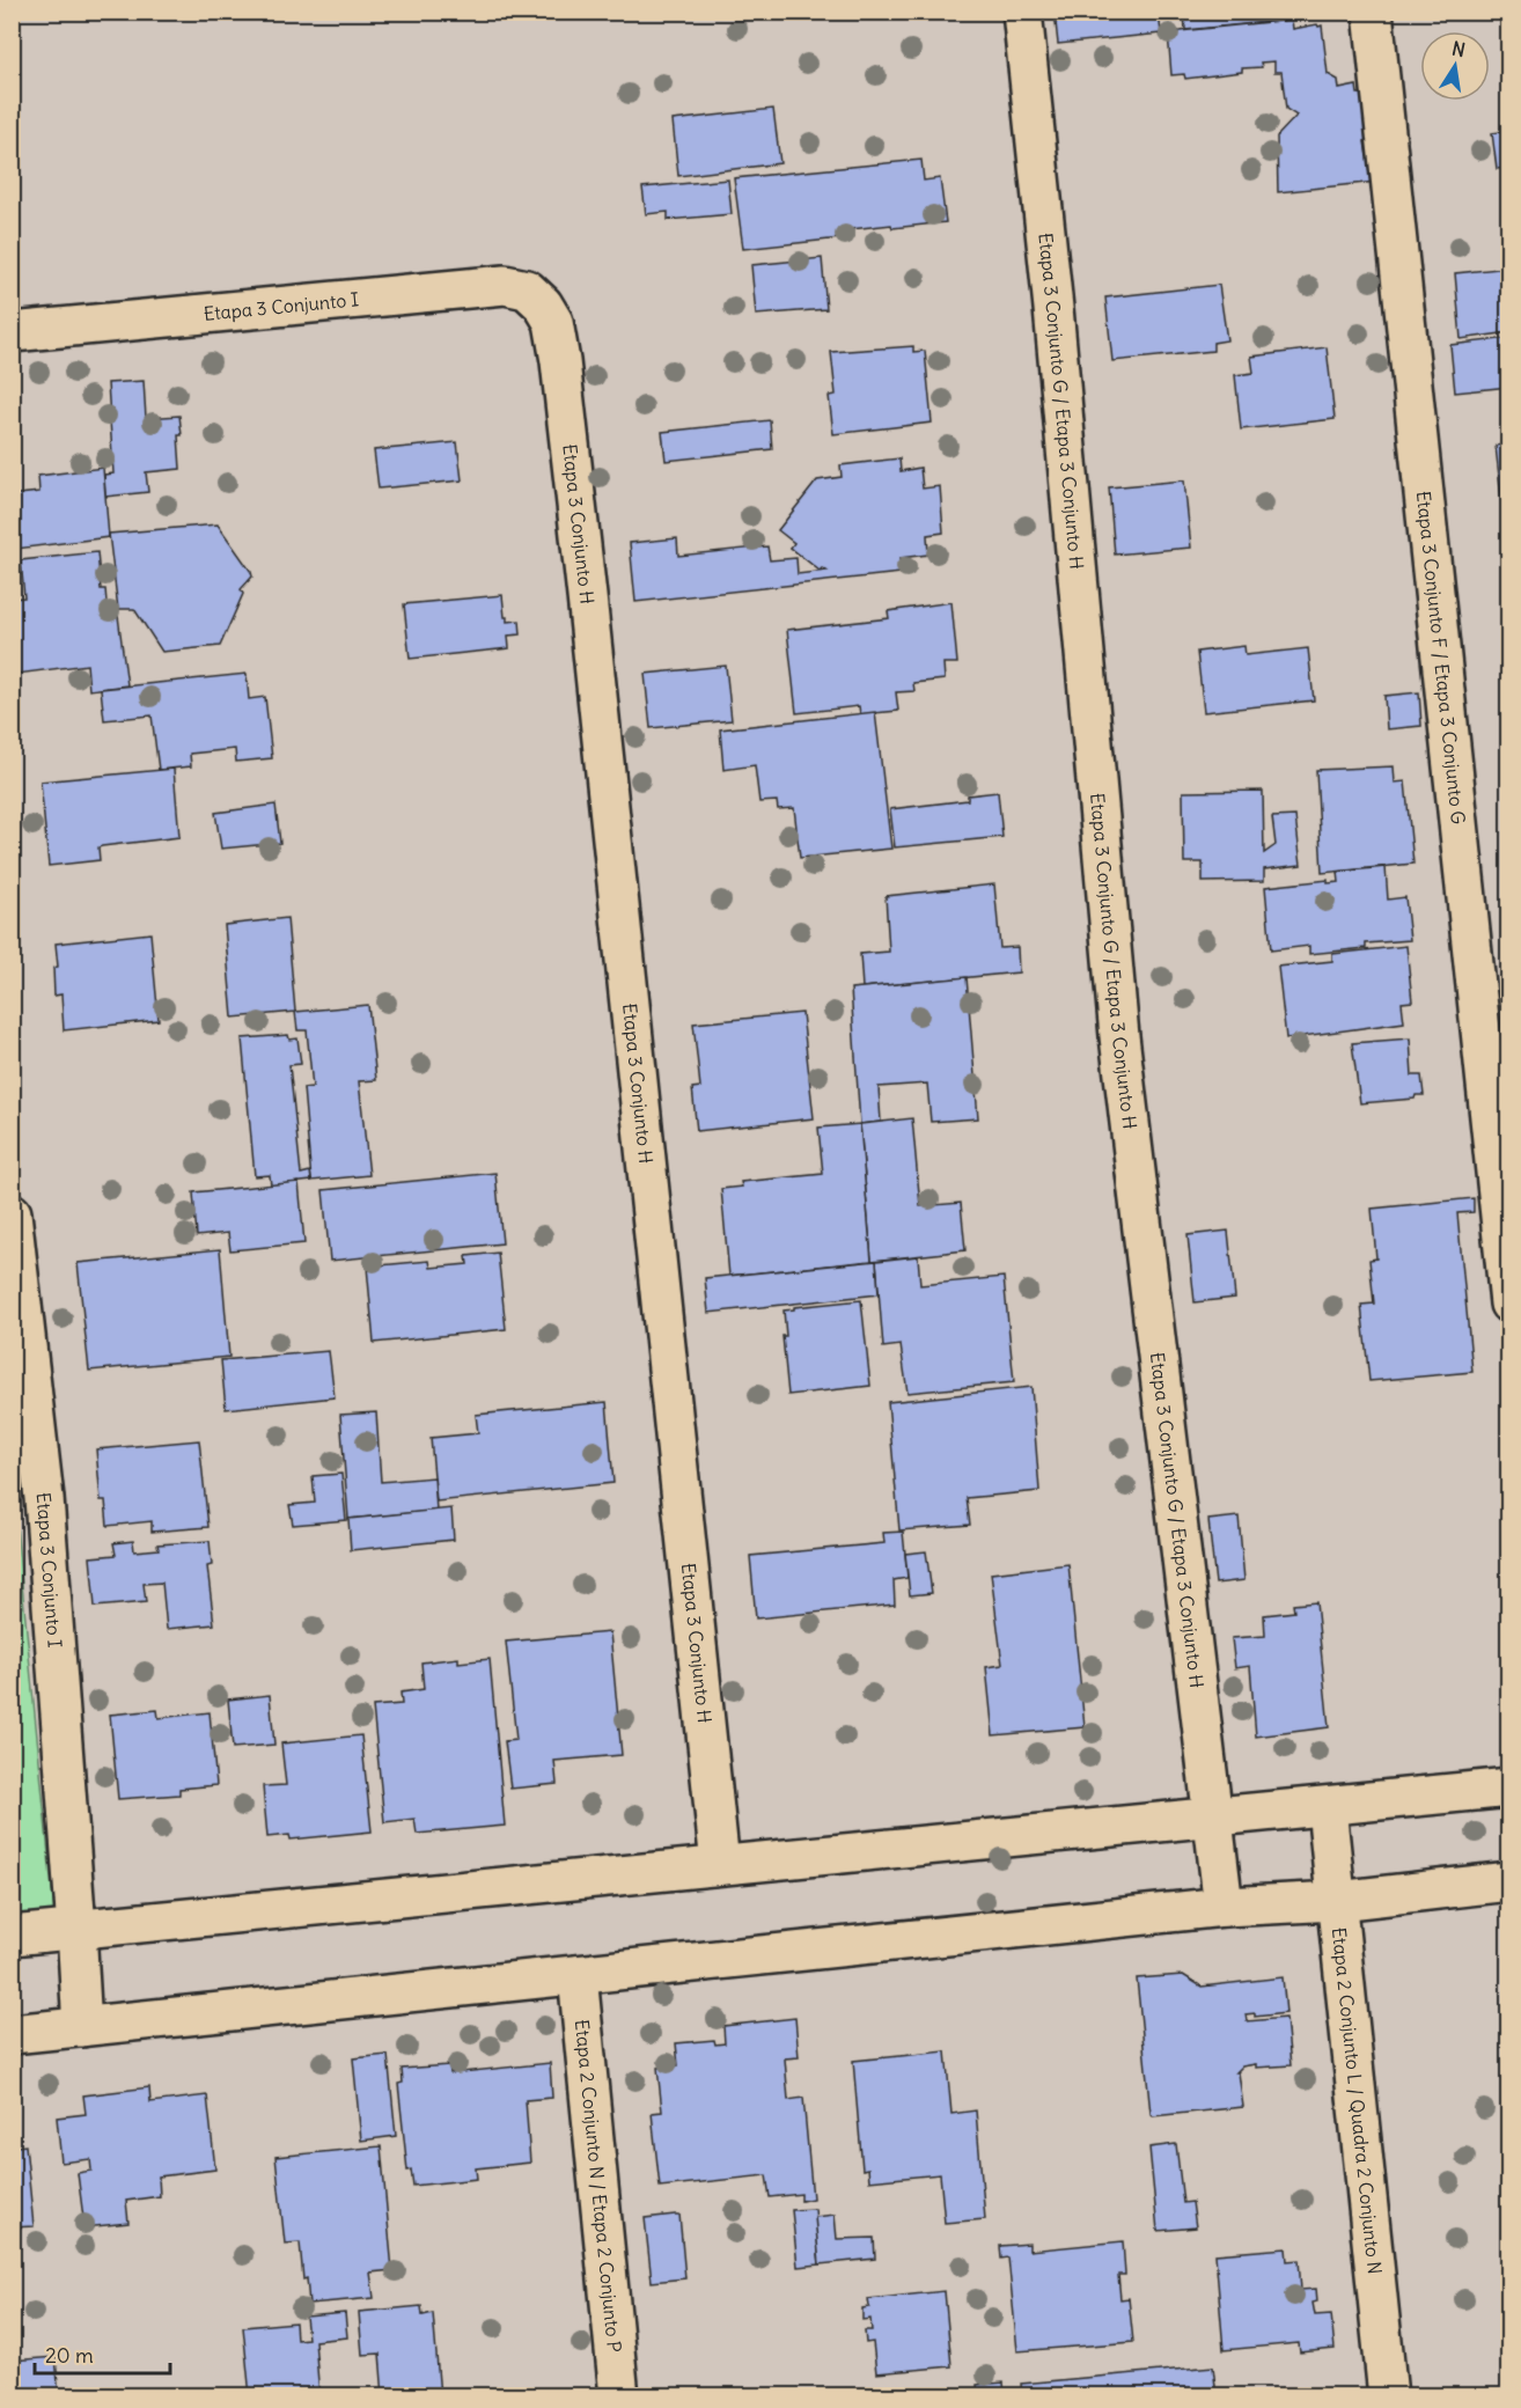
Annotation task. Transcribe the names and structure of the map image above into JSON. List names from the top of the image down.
{
  "streets": {
    "street": [
      "Etapa 3 Conjunto I",
      "Etapa 3 Conjunto G / Etapa 3 Conjunto H",
      "Etapa 3 Conjunto H",
      "Etapa 3 Conjunto F / Etapa 3 Conjunto G",
      "Etapa 2 Conjunto L / Quadra 2 Conjunto N",
      "Etapa 2 Conjunto N / Etapa 2 Conjunto P"
    ]
  },
  "crossings": [
    ["Etapa 3 Conjunto I", "Etapa 3 Conjunto H"]
  ],
  "scale_bar": "20 m",
  "north": "top"
}
